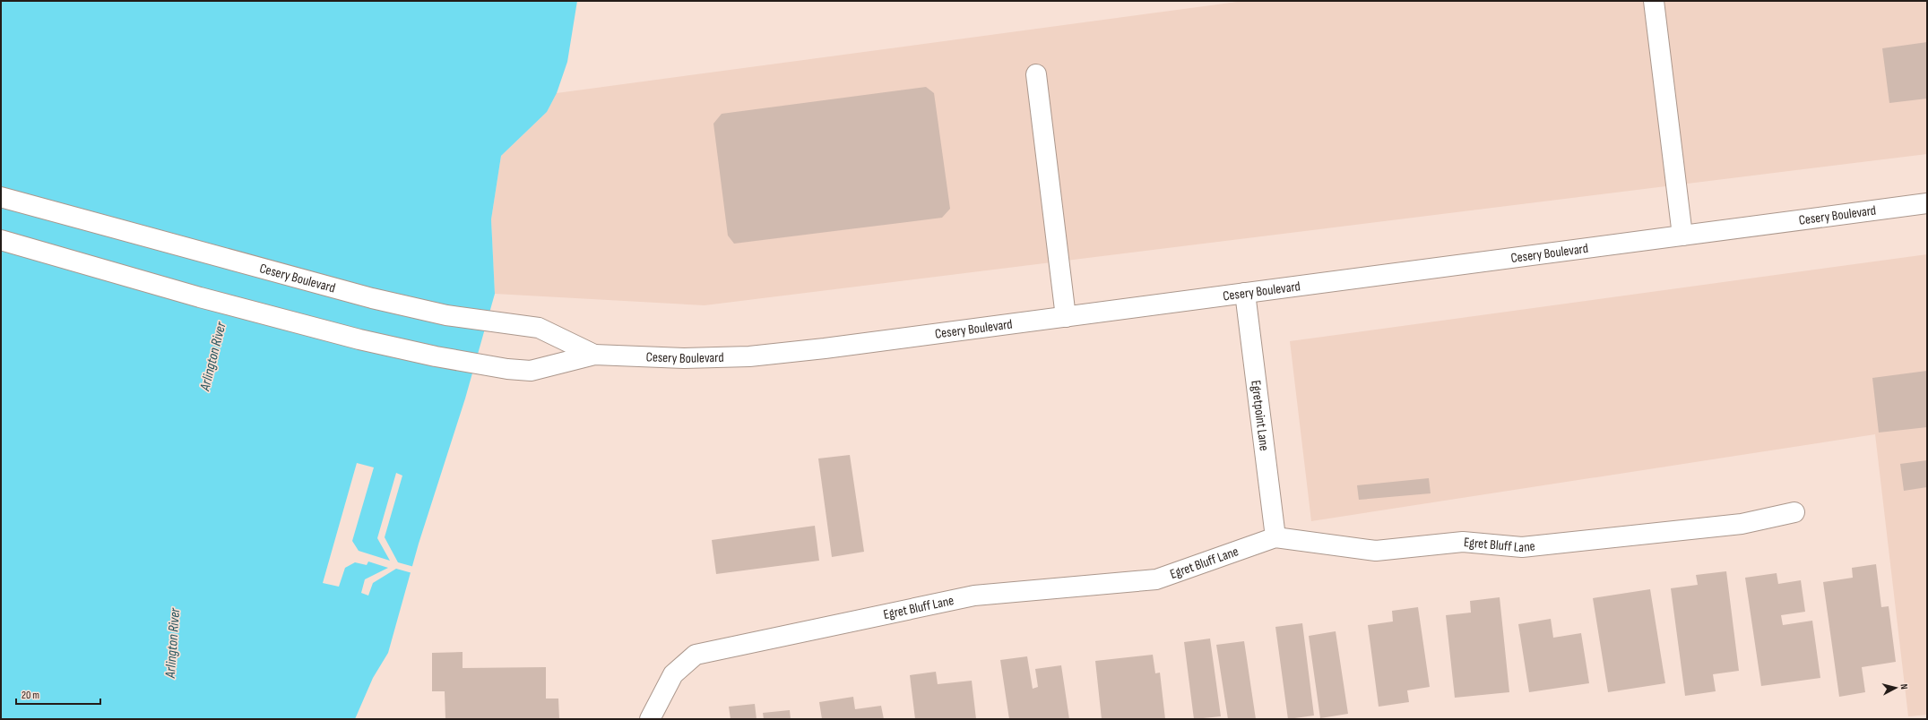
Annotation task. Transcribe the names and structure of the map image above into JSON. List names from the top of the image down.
{
  "streets": {
    "main road": ["Cesery Boulevard", "Egretpoint Lane", "Egret Bluff Lane"]
  },
  "crossings": [
    ["Cesery Boulevard", "Egretpoint Lane"],
    ["Egretpoint Lane", "Egret Bluff Lane"]
  ],
  "water": ["Arlington River"],
  "scale_bar": "20 m",
  "north": "right"
}
